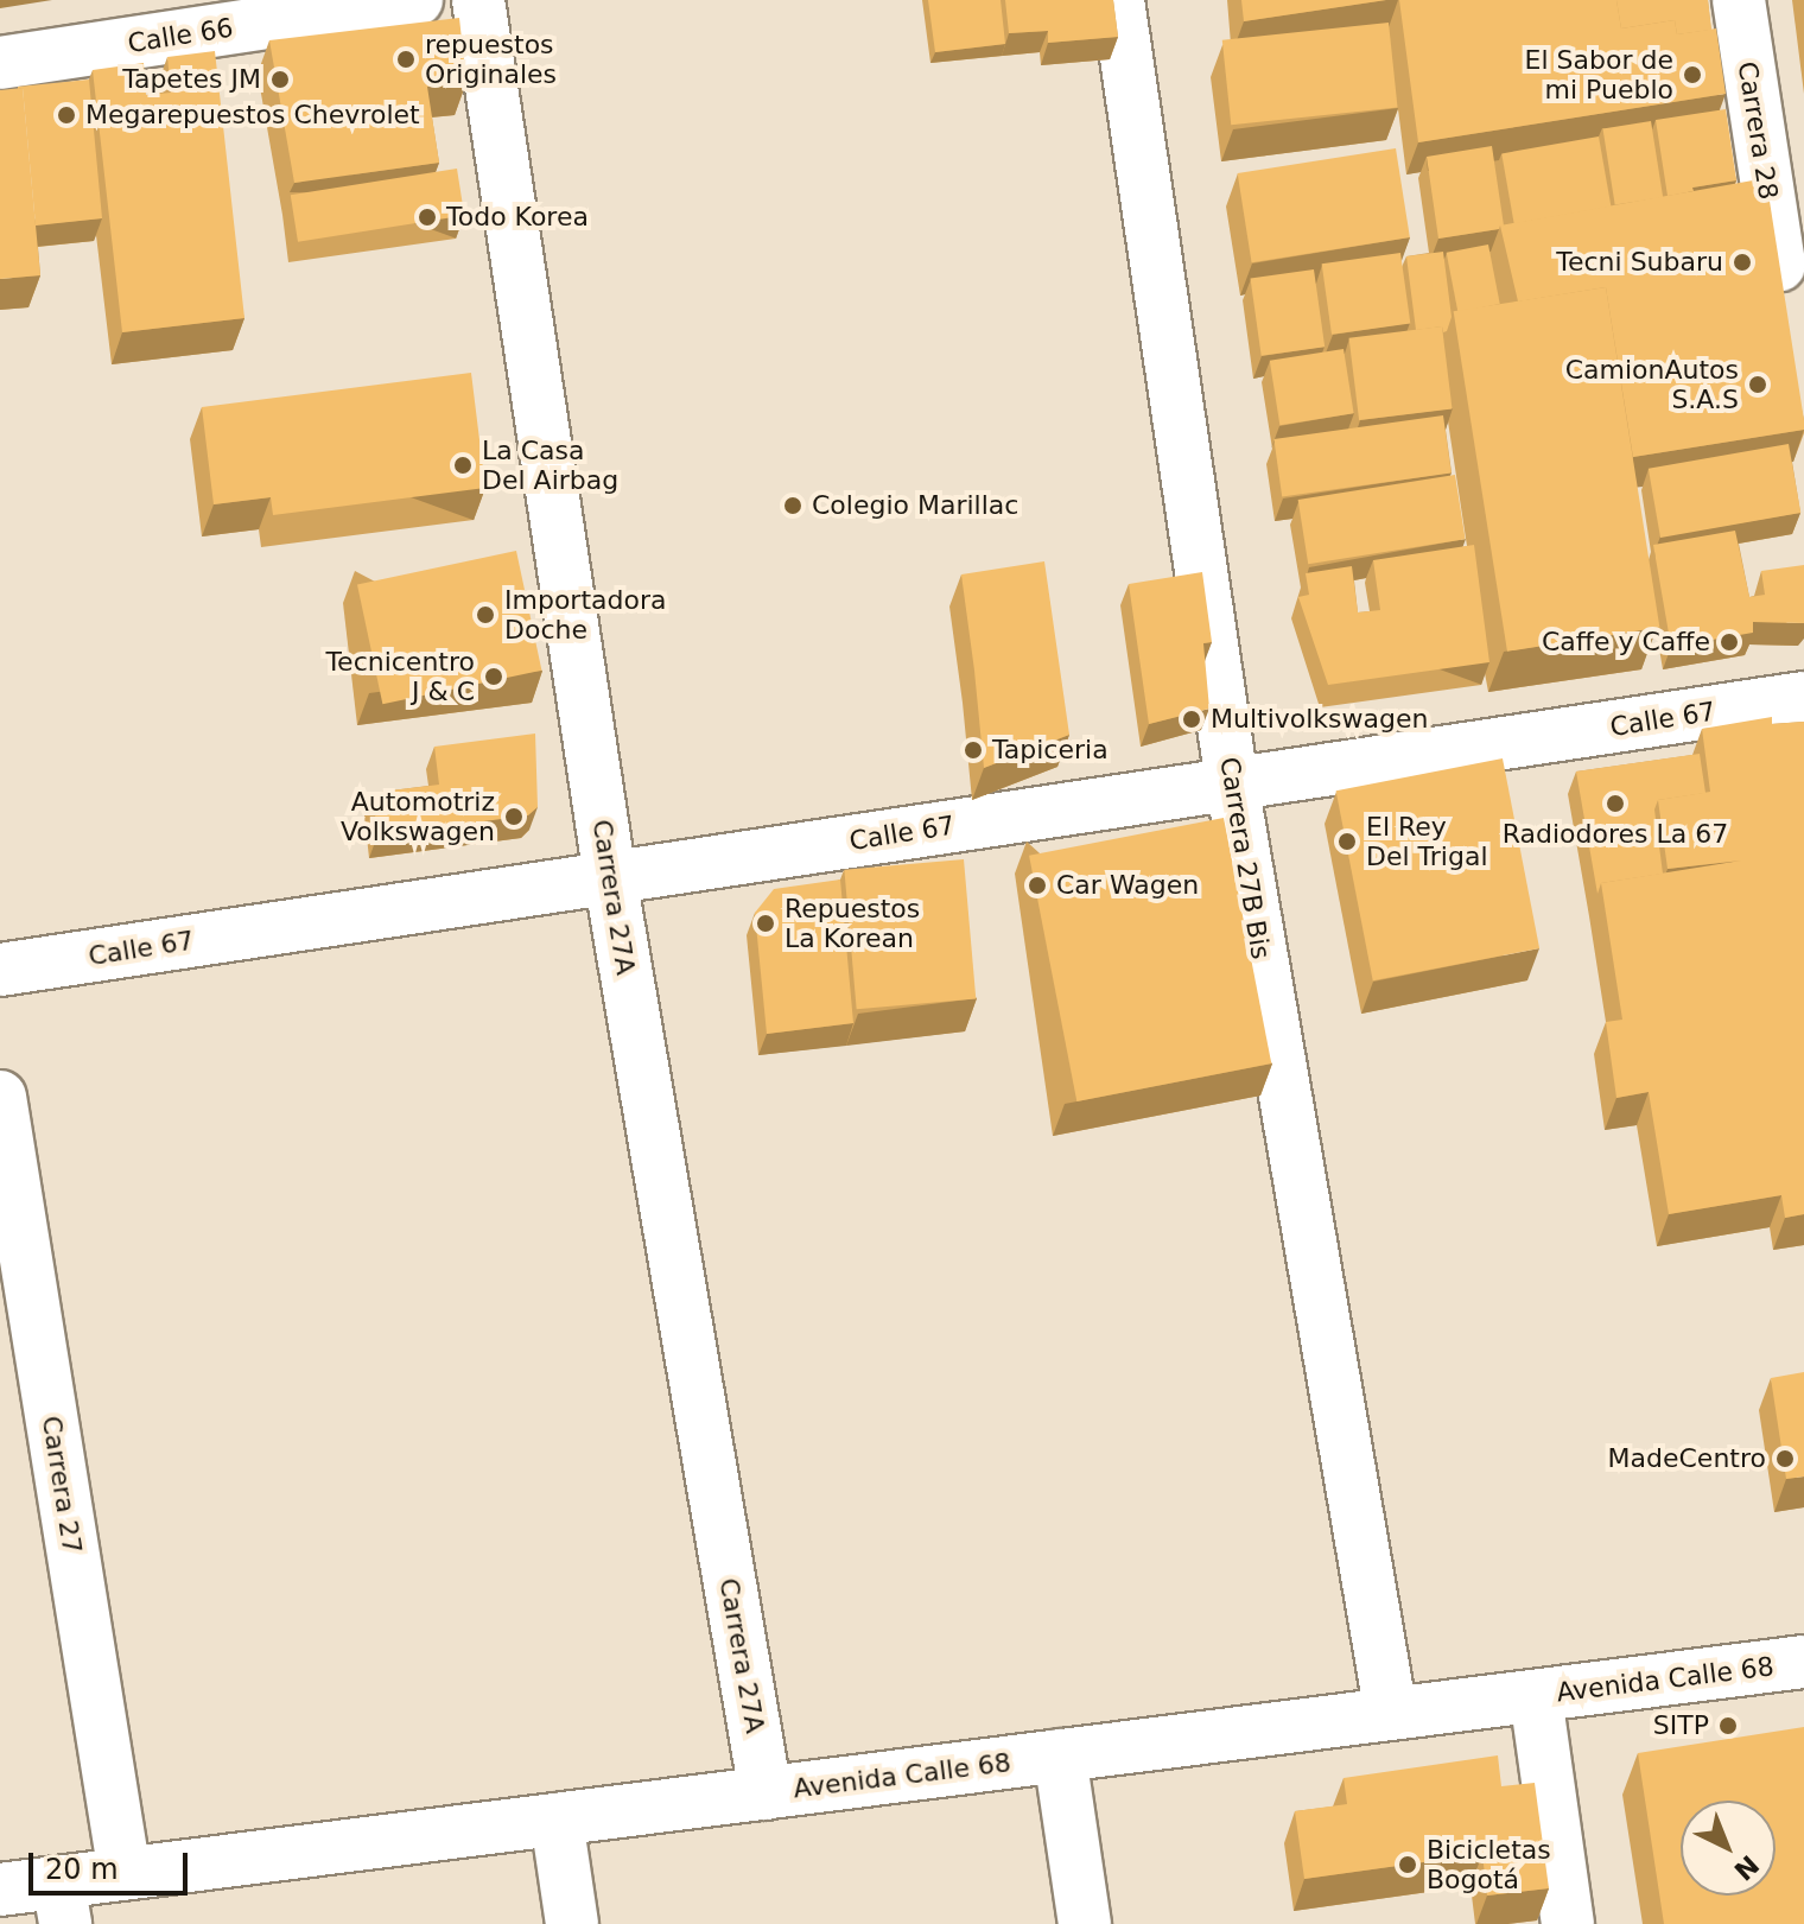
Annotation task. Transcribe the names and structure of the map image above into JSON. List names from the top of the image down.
{
  "streets": {
    "street": [
      "Calle 66",
      "Carrera 28",
      "Calle 67",
      "Carrera 27B Bis",
      "Carrera 27A",
      "Carrera 27",
      "Avenida Calle 68"
    ]
  },
  "crossings": [
    ["Calle 67", "Carrera 27B Bis"],
    ["Calle 67", "Carrera 27A"],
    ["Carrera 27B Bis", "Avenida Calle 68"],
    ["Carrera 27A", "Avenida Calle 68"],
    ["Carrera 27", "Avenida Calle 68"]
  ],
  "places": [
    "repuestos Originales",
    "El Sabor de mi Pueblo",
    "Tapetes JM",
    "Megarepuestos Chevrolet",
    "Todo Korea",
    "Tecni Subaru",
    "CamionAutos S.A.S",
    "La Casa Del Airbag",
    "Colegio Marillac",
    "Importadora Doche",
    "Caffe y Caffe",
    "Tecnicentro J & C",
    "Multivolkswagen",
    "Tapiceria",
    "Radiodores La 67",
    "Automotriz Volkswagen",
    "El Rey Del Trigal",
    "Car Wagen",
    "Repuestos La Korean",
    "MadeCentro",
    "SITP",
    "Bicicletas Bogotá"
  ],
  "scale_bar": "20 m",
  "north": "bottom right"
}
